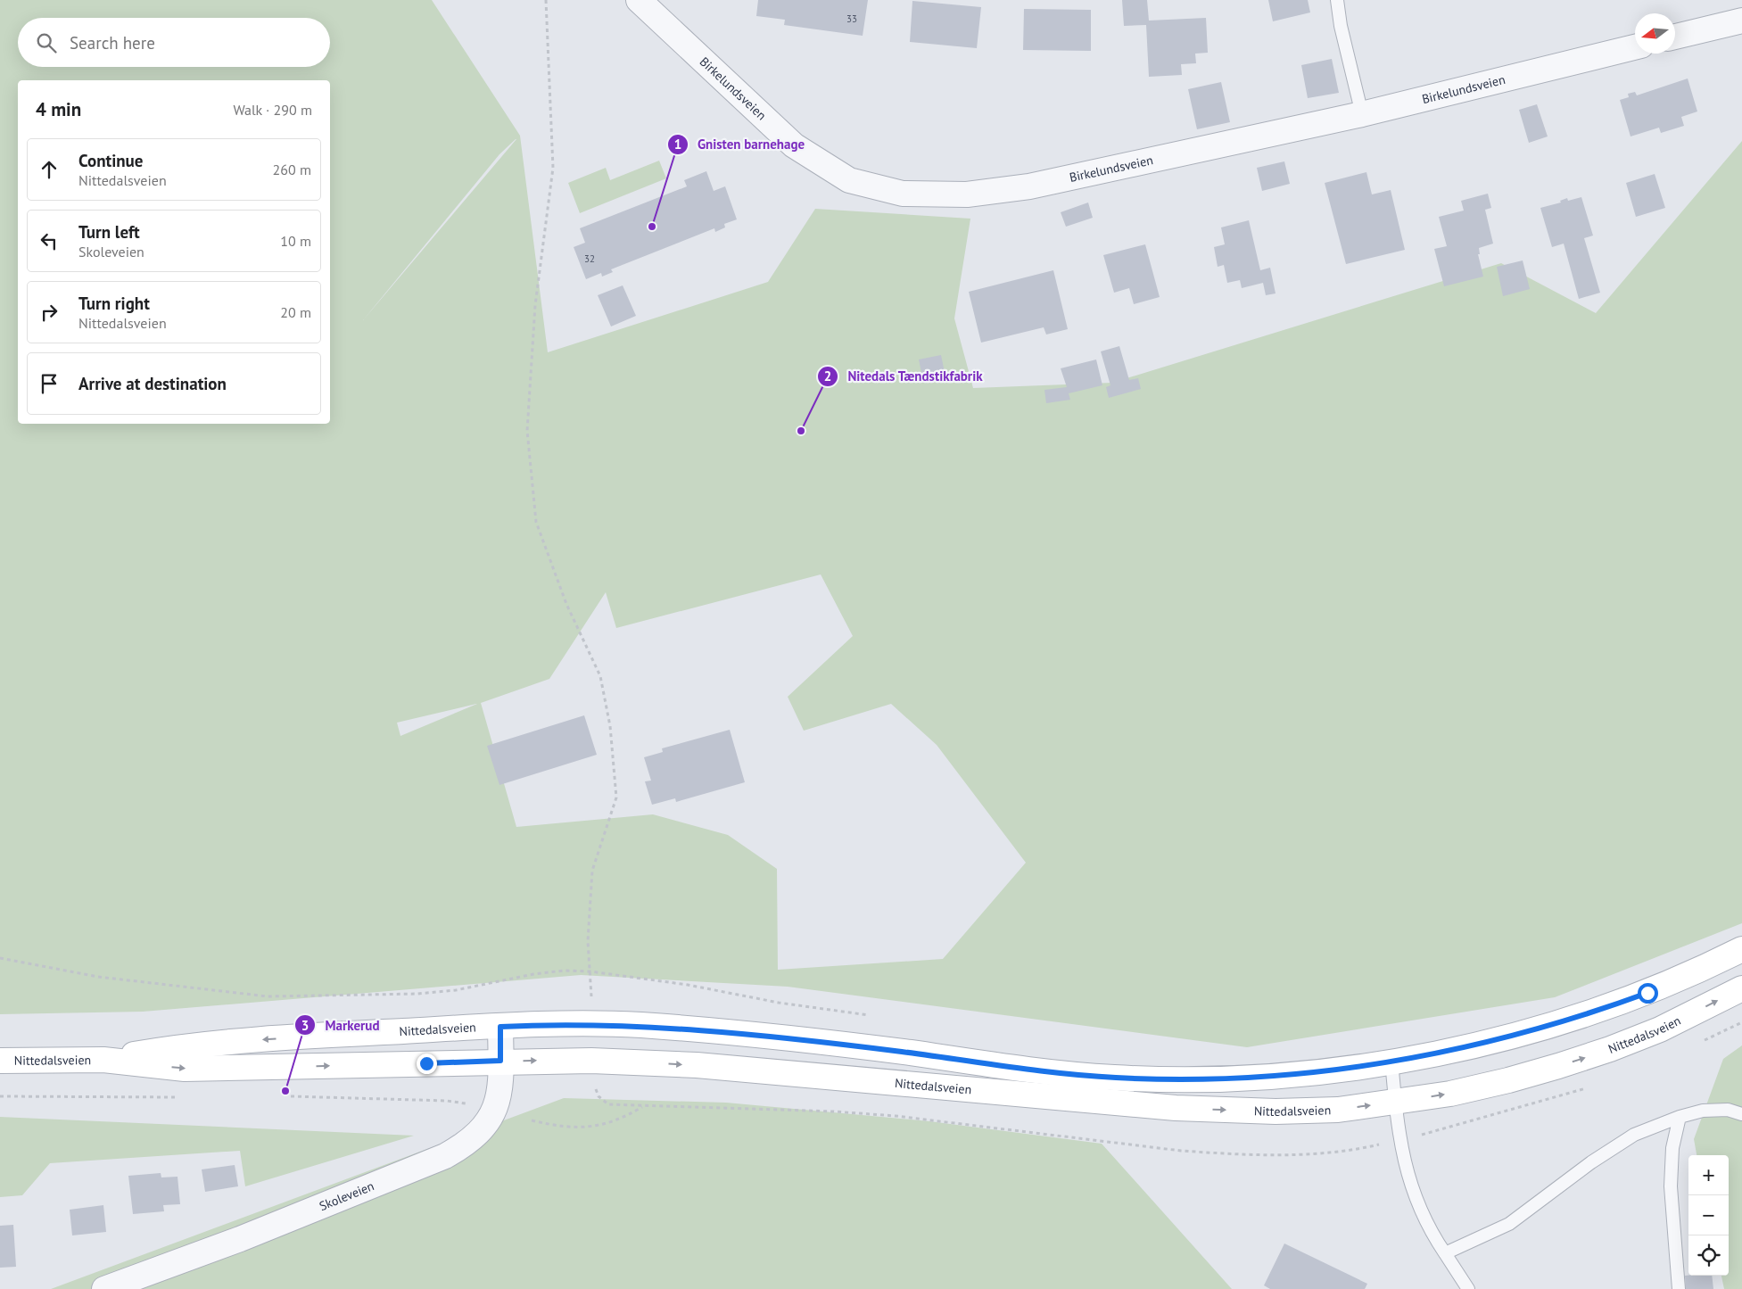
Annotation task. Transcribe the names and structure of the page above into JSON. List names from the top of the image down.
{
  "streets": {
    "main road": ["Nittedalsveien"],
    "street": ["Birkelundsveien", "Skoleveien"]
  },
  "crossings": [
    ["Nittedalsveien", "Skoleveien"]
  ],
  "places": ["Gnisten barnehage", "Nitedals Tændstikfabrik", "Markerud"],
  "house_numbers": ["33", "32"],
  "north": "left",
  "page": {
    "search": "Search here",
    "heading": ["4 min", "Walk · 290 m"],
    "list": [
      ["Continue", "Nittedalsveien", "260 m"],
      ["Turn left", "Skoleveien", "10 m"],
      ["Turn right", "Nittedalsveien", "20 m"],
      "Arrive at destination"
    ],
    "map_buttons": ["+", "−"]
  }
}
